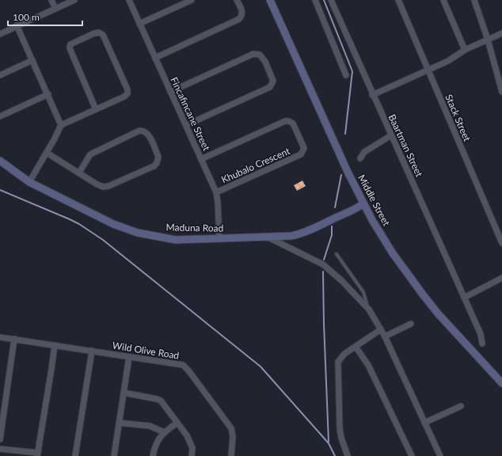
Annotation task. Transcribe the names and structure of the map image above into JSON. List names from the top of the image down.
{
  "streets": {
    "main road": ["Middle Street", "Maduna Road"],
    "street": [
      "Fincafincane Street",
      "Stack Street",
      "Baartman Street",
      "Khubalo Crescent",
      "Wild Olive Road"
    ]
  },
  "crossings": [
    ["Fincafincane Street", "Khubalo Crescent"],
    ["Fincafincane Street", "Maduna Road"],
    ["Middle Street", "Maduna Road"]
  ],
  "scale_bar": "100 m"
}
